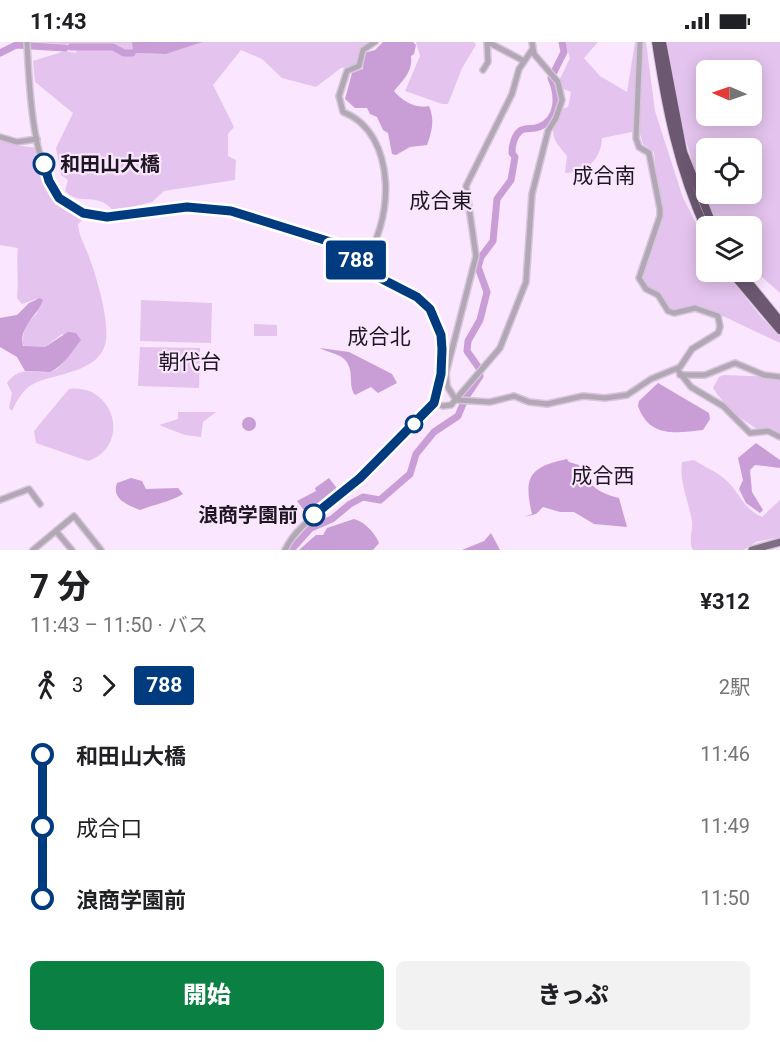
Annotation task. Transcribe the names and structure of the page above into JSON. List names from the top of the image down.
{
  "districts": [
    "成合南",
    "成合東",
    "成合北",
    "朝代台",
    "成合西"
  ],
  "places": ["和田山大橋", "浪商学園前"],
  "lines": ["bus line 788"],
  "north": "left",
  "page": {
    "status": "11:43",
    "on_map": "788",
    "heading": ["7 分", "11:43 – 11:50 · バス", "¥312"],
    "legs": ["3", "788", "2駅"],
    "list": [
      {
        "name": "和田山大橋",
        "value": "11:46"
      },
      {
        "name": "成合口",
        "value": "11:49"
      },
      {
        "name": "浪商学園前",
        "value": "11:50"
      }
    ],
    "buttons": ["開始", "きっぷ"]
  }
}
